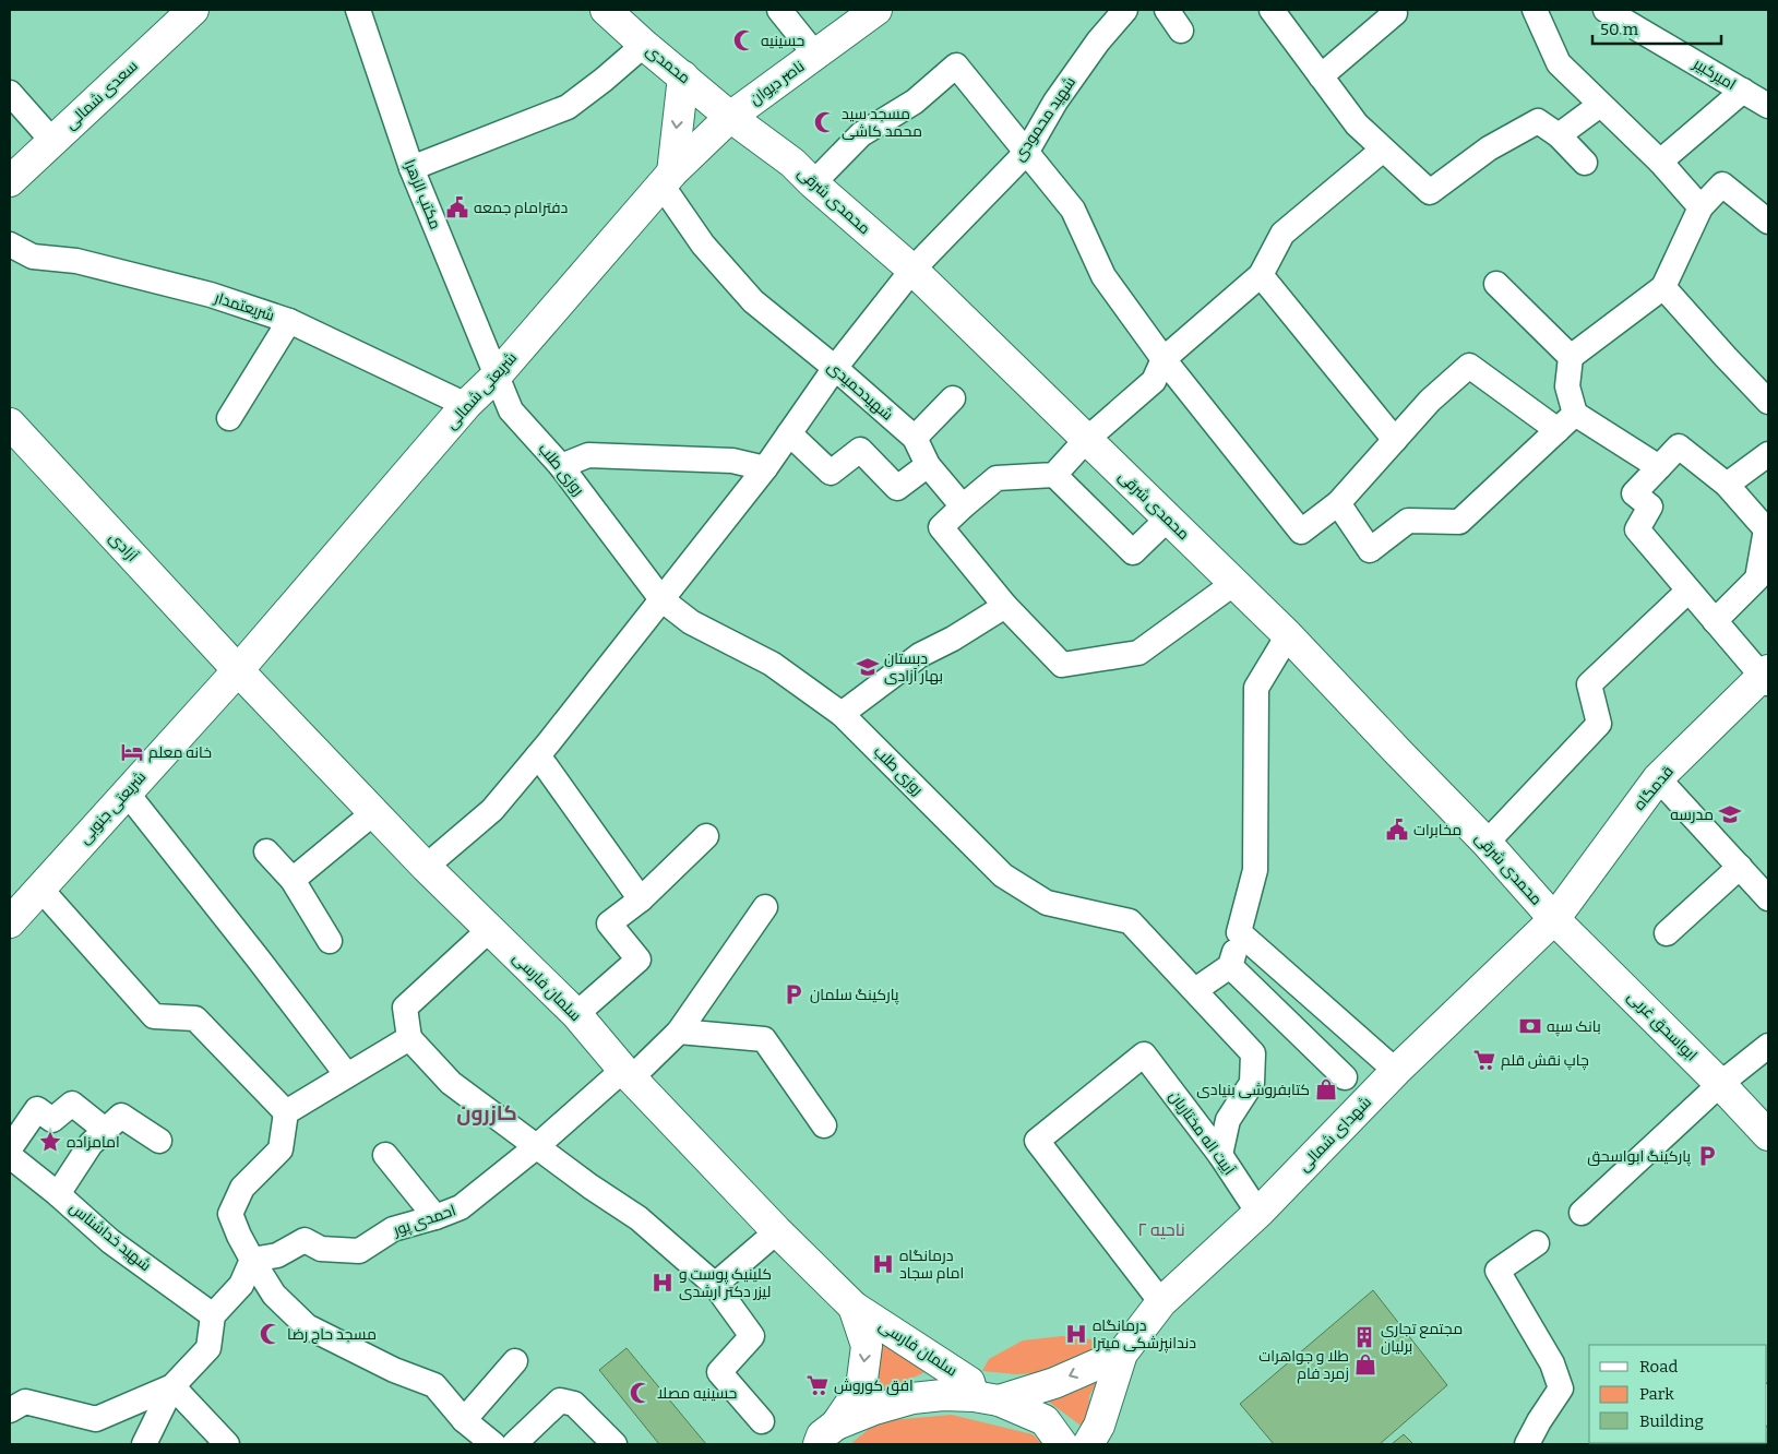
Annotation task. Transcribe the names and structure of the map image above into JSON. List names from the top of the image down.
{
  "streets": {
    "main road": [
      "محمدی",
      "ناصر دیوان",
      "سعدی شمالی",
      "محمدی شرقی",
      "شریعتی شمالی",
      "آزادی",
      "قدمگاه",
      "شریعتی جنوبی",
      "سلمان فارسی",
      "ابواسحق غربی",
      "شهدای شمالی"
    ],
    "street": [
      "امیرکبیر",
      "شهید محمودی",
      "مکتب الزهرا",
      "شریعتمدار",
      "شهیدحمیدی",
      "روزی طلب",
      "آییت اله مختاریان",
      "احمدی پور",
      "شهید خداشناس"
    ]
  },
  "crossings": [
    ["محمدی", "ناصر دیوان"],
    ["محمدی", "محمدی شرقی"],
    ["محمدی", "شریعتی شمالی"],
    ["ناصر دیوان", "محمدی شرقی"],
    ["ناصر دیوان", "شریعتی شمالی"],
    ["شهید محمودی", "محمدی شرقی"],
    ["شهید محمودی", "شهیدحمیدی"],
    ["شهید محمودی", "روزی طلب"],
    ["شهید محمودی", "سلمان فارسی"],
    ["مکتب الزهرا", "شریعتی شمالی"],
    ["مکتب الزهرا", "روزی طلب"],
    ["محمدی شرقی", "شریعتی شمالی"],
    ["محمدی شرقی", "قدمگاه"],
    ["محمدی شرقی", "ابواسحق غربی"],
    ["محمدی شرقی", "شهدای شمالی"],
    ["شریعتمدار", "شریعتی شمالی"],
    ["شریعتی شمالی", "شهیدحمیدی"],
    ["شریعتی شمالی", "روزی طلب"],
    ["شریعتی شمالی", "آزادی"],
    ["شریعتی شمالی", "شریعتی جنوبی"],
    ["شریعتی شمالی", "سلمان فارسی"],
    ["روزی طلب", "آییت اله مختاریان"],
    ["آزادی", "شریعتی جنوبی"],
    ["آزادی", "سلمان فارسی"],
    ["قدمگاه", "ابواسحق غربی"],
    ["قدمگاه", "شهدای شمالی"],
    ["شریعتی جنوبی", "سلمان فارسی"],
    ["سلمان فارسی", "احمدی پور"],
    ["ابواسحق غربی", "شهدای شمالی"],
    ["آییت اله مختاریان", "شهدای شمالی"]
  ],
  "districts": ["کازرون", "ناحیه ۲"],
  "places": {
    "mosque": [
      "حسینیه",
      "مسجد سید محمد کاشی",
      "مسجد حاج رضا",
      "حسینیه مصلا"
    ],
    "public building": ["دفترامام جمعه", "مخابرات"],
    "school or university": ["دبستان بهار آزادی", "مدرسه"],
    "hotel": ["خانه معلم"],
    "parking": ["پارکینگ سلمان", "پارکینگ ابواسحق"],
    "bank": ["بانک سپه"],
    "supermarket": ["چاپ نقش قلم", "افق کوروش"],
    "shop": ["کتابفروشی بنیادی", "طلا و جواهرات زمرد فام"],
    "place": ["امامزاده"],
    "hospital": ["درمانگاه امام سجاد", "کلینیک پوست و لیزر دکتر ارشدی", "درمانگاه دندانپزشکی میترا"],
    "building": ["مجتمع تجاری برلیان"]
  },
  "legend": ["Road", "Park", "Building"],
  "scale_bar": "50 m"
}
